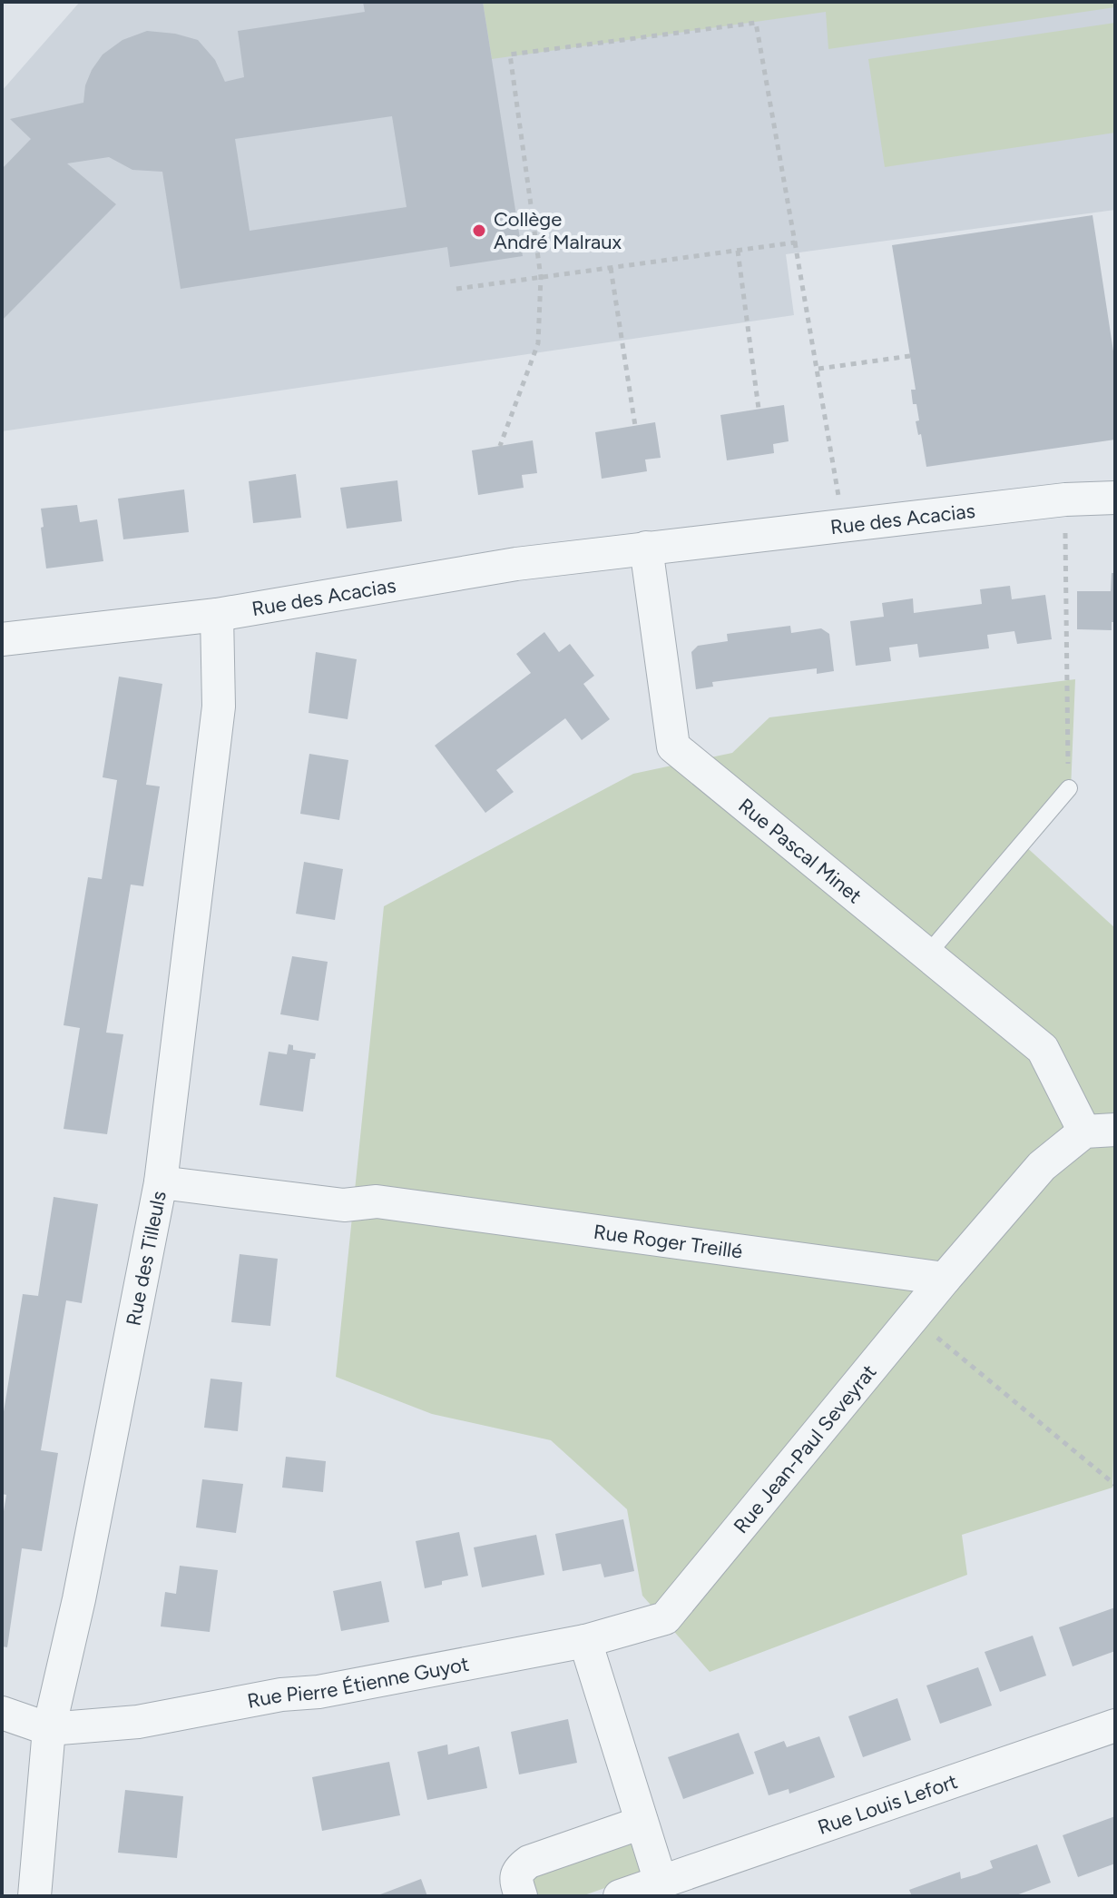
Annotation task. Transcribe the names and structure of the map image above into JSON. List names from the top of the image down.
{
  "streets": {
    "street": [
      "Rue des Acacias",
      "Rue Pascal Minet",
      "Rue Roger Treillé",
      "Rue des Tilleuls",
      "Rue Jean-Paul Seveyrat",
      "Rue Pierre Étienne Guyot",
      "Rue Louis Lefort"
    ]
  },
  "crossings": [
    ["Rue des Acacias", "Rue Pascal Minet"],
    ["Rue des Acacias", "Rue des Tilleuls"],
    ["Rue Roger Treillé", "Rue des Tilleuls"],
    ["Rue Roger Treillé", "Rue Jean-Paul Seveyrat"],
    ["Rue des Tilleuls", "Rue Pierre Étienne Guyot"],
    ["Rue Jean-Paul Seveyrat", "Rue Pierre Étienne Guyot"]
  ],
  "places": ["Collège André Malraux"]
}
